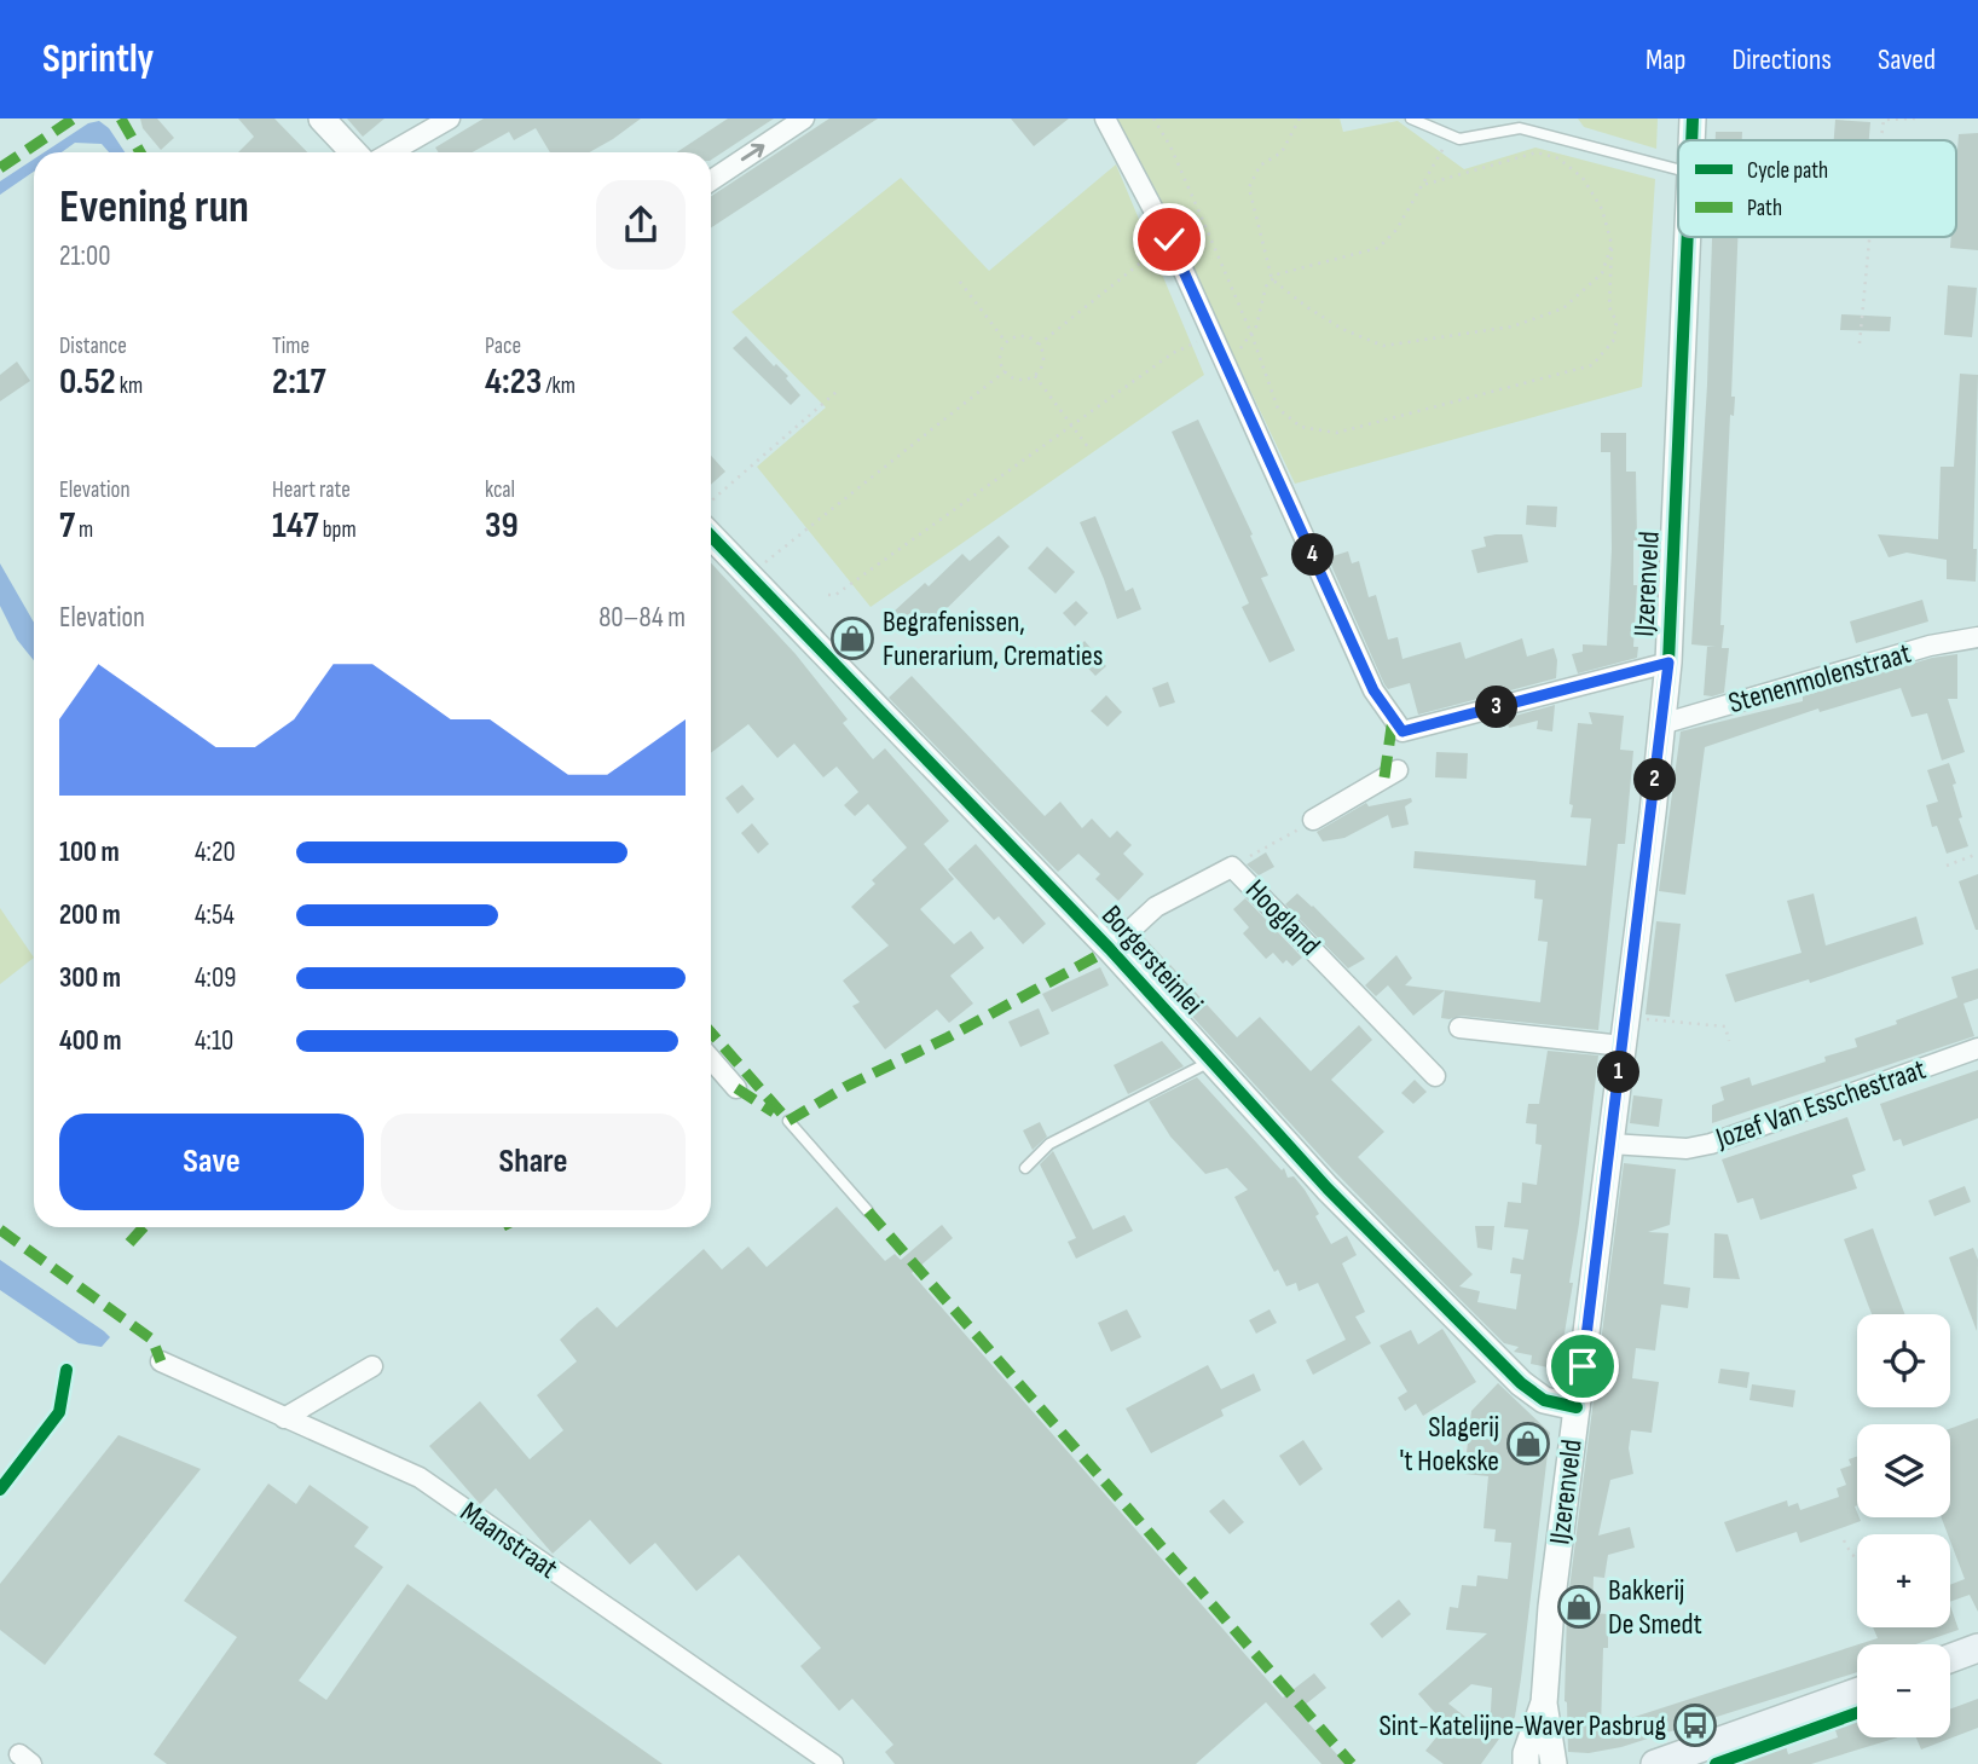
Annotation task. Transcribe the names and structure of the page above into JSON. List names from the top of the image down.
{
  "streets": {
    "street": [
      "IJzerenveld",
      "Stenenmolenstraat",
      "Hoogland",
      "Borgersteinlei",
      "Jozef Van Esschestraat",
      "Maanstraat"
    ]
  },
  "crossings": [
    ["IJzerenveld", "Stenenmolenstraat"],
    ["IJzerenveld", "Borgersteinlei"],
    ["IJzerenveld", "Jozef Van Esschestraat"],
    ["Hoogland", "Borgersteinlei"]
  ],
  "places": {
    "shop": ["Begrafenissen, Funerarium, Crematies", "Slagerij 't Hoekske", "Bakkerij De Smedt"],
    "bus stop": ["Sint-Katelijne-Waver Pasbrug"]
  },
  "legend": ["Cycle path", "Path"],
  "page": {
    "header": "Sprintly",
    "nav": ["Map", "Directions", "Saved"],
    "heading": ["Evening run", "21:00"],
    "stats": [
      ["Distance", "0.52 km"],
      ["Time", "2:17"],
      ["Pace", "4:23 /km"],
      ["Elevation", "7 m"],
      ["Heart rate", "147 bpm"],
      ["kcal", "39"]
    ],
    "pins": [
      "4",
      "3",
      "2",
      "1"
    ],
    "chart": ["Elevation", "80–84 m"],
    "list": [
      {
        "name": "100 m",
        "note": "4:20"
      },
      {
        "name": "200 m",
        "note": "4:54"
      },
      {
        "name": "300 m",
        "note": "4:09"
      },
      {
        "name": "400 m",
        "note": "4:10"
      }
    ],
    "buttons": ["Save", "Share"],
    "map_buttons": ["+", "−"]
  }
}
